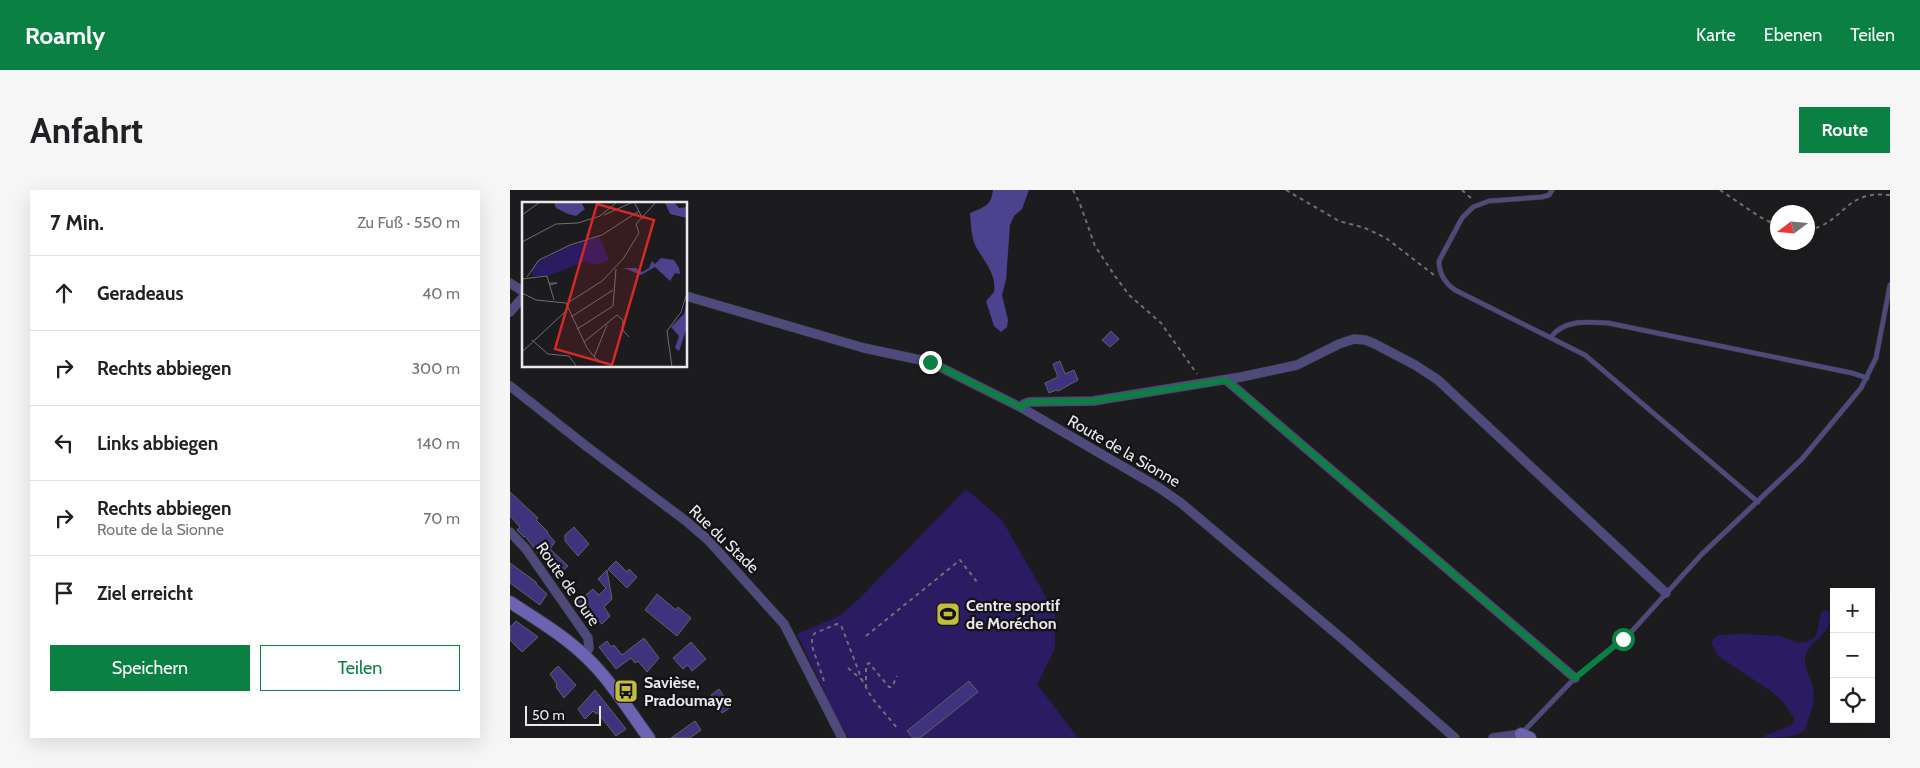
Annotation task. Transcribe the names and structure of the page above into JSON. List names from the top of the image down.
{
  "streets": {
    "street": ["Route de la Sionne", "Rue du Stade", "Route de Oure"]
  },
  "places": {
    "sports": ["Centre sportif de Moréchon"],
    "bus stop": ["Savièse, Pradoumaye"]
  },
  "scale_bar": "50 m",
  "north": "left",
  "page": {
    "header": "Roamly",
    "nav": ["Karte", "Ebenen", "Teilen"],
    "buttons": [
      "Route",
      ["Speichern", "Teilen"]
    ],
    "title": "Anfahrt",
    "heading": ["7 Min.", "Zu Fuß · 550 m"],
    "list": [
      ["Geradeaus", "40 m"],
      ["Rechts abbiegen", "300 m"],
      ["Links abbiegen", "140 m"],
      ["Rechts abbiegen", "Route de la Sionne", "70 m"],
      "Ziel erreicht"
    ],
    "map_buttons": ["+", "−"],
    "scale": "50 m"
  }
}
